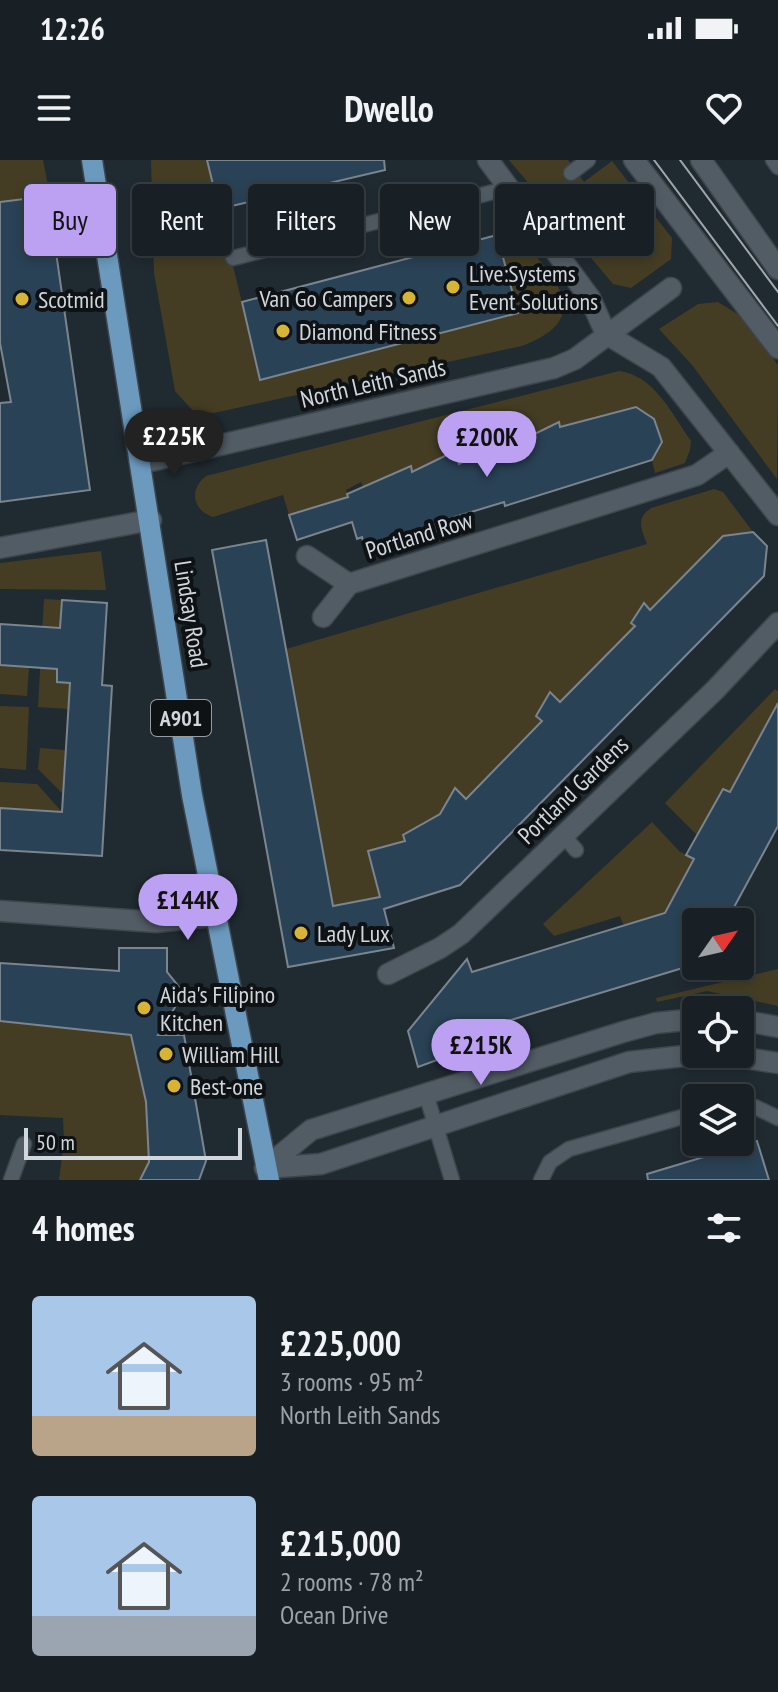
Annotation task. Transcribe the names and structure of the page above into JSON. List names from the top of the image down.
{
  "streets": {
    "main road": ["Lindsay Road", "A901"],
    "street": ["North Leith Sands", "Portland Row", "Portland Gardens"]
  },
  "crossings": [
    ["North Leith Sands", "Lindsay Road"]
  ],
  "places": [
    "Live:Systems Event Solutions",
    "Van Go Campers",
    "Scotmid",
    "Diamond Fitness",
    "Lady Lux",
    "Aida's Filipino Kitchen",
    "William Hill",
    "Best-one"
  ],
  "scale_bar": "50 m",
  "north": "top right",
  "page": {
    "status": "12:26",
    "header": "Dwello",
    "chip": [
      "Buy",
      "Rent",
      "Filters",
      "New",
      "Apartment"
    ],
    "price": [
      "£225K",
      "£200K",
      "£144K",
      "£215K"
    ],
    "scale": "50 m",
    "heading": "4 homes",
    "list": [
      {
        "name": "£225,000",
        "note": "3 rooms · 95 m² · North Leith Sands"
      },
      {
        "name": "£215,000",
        "note": "2 rooms · 78 m² · Ocean Drive"
      }
    ]
  }
}
